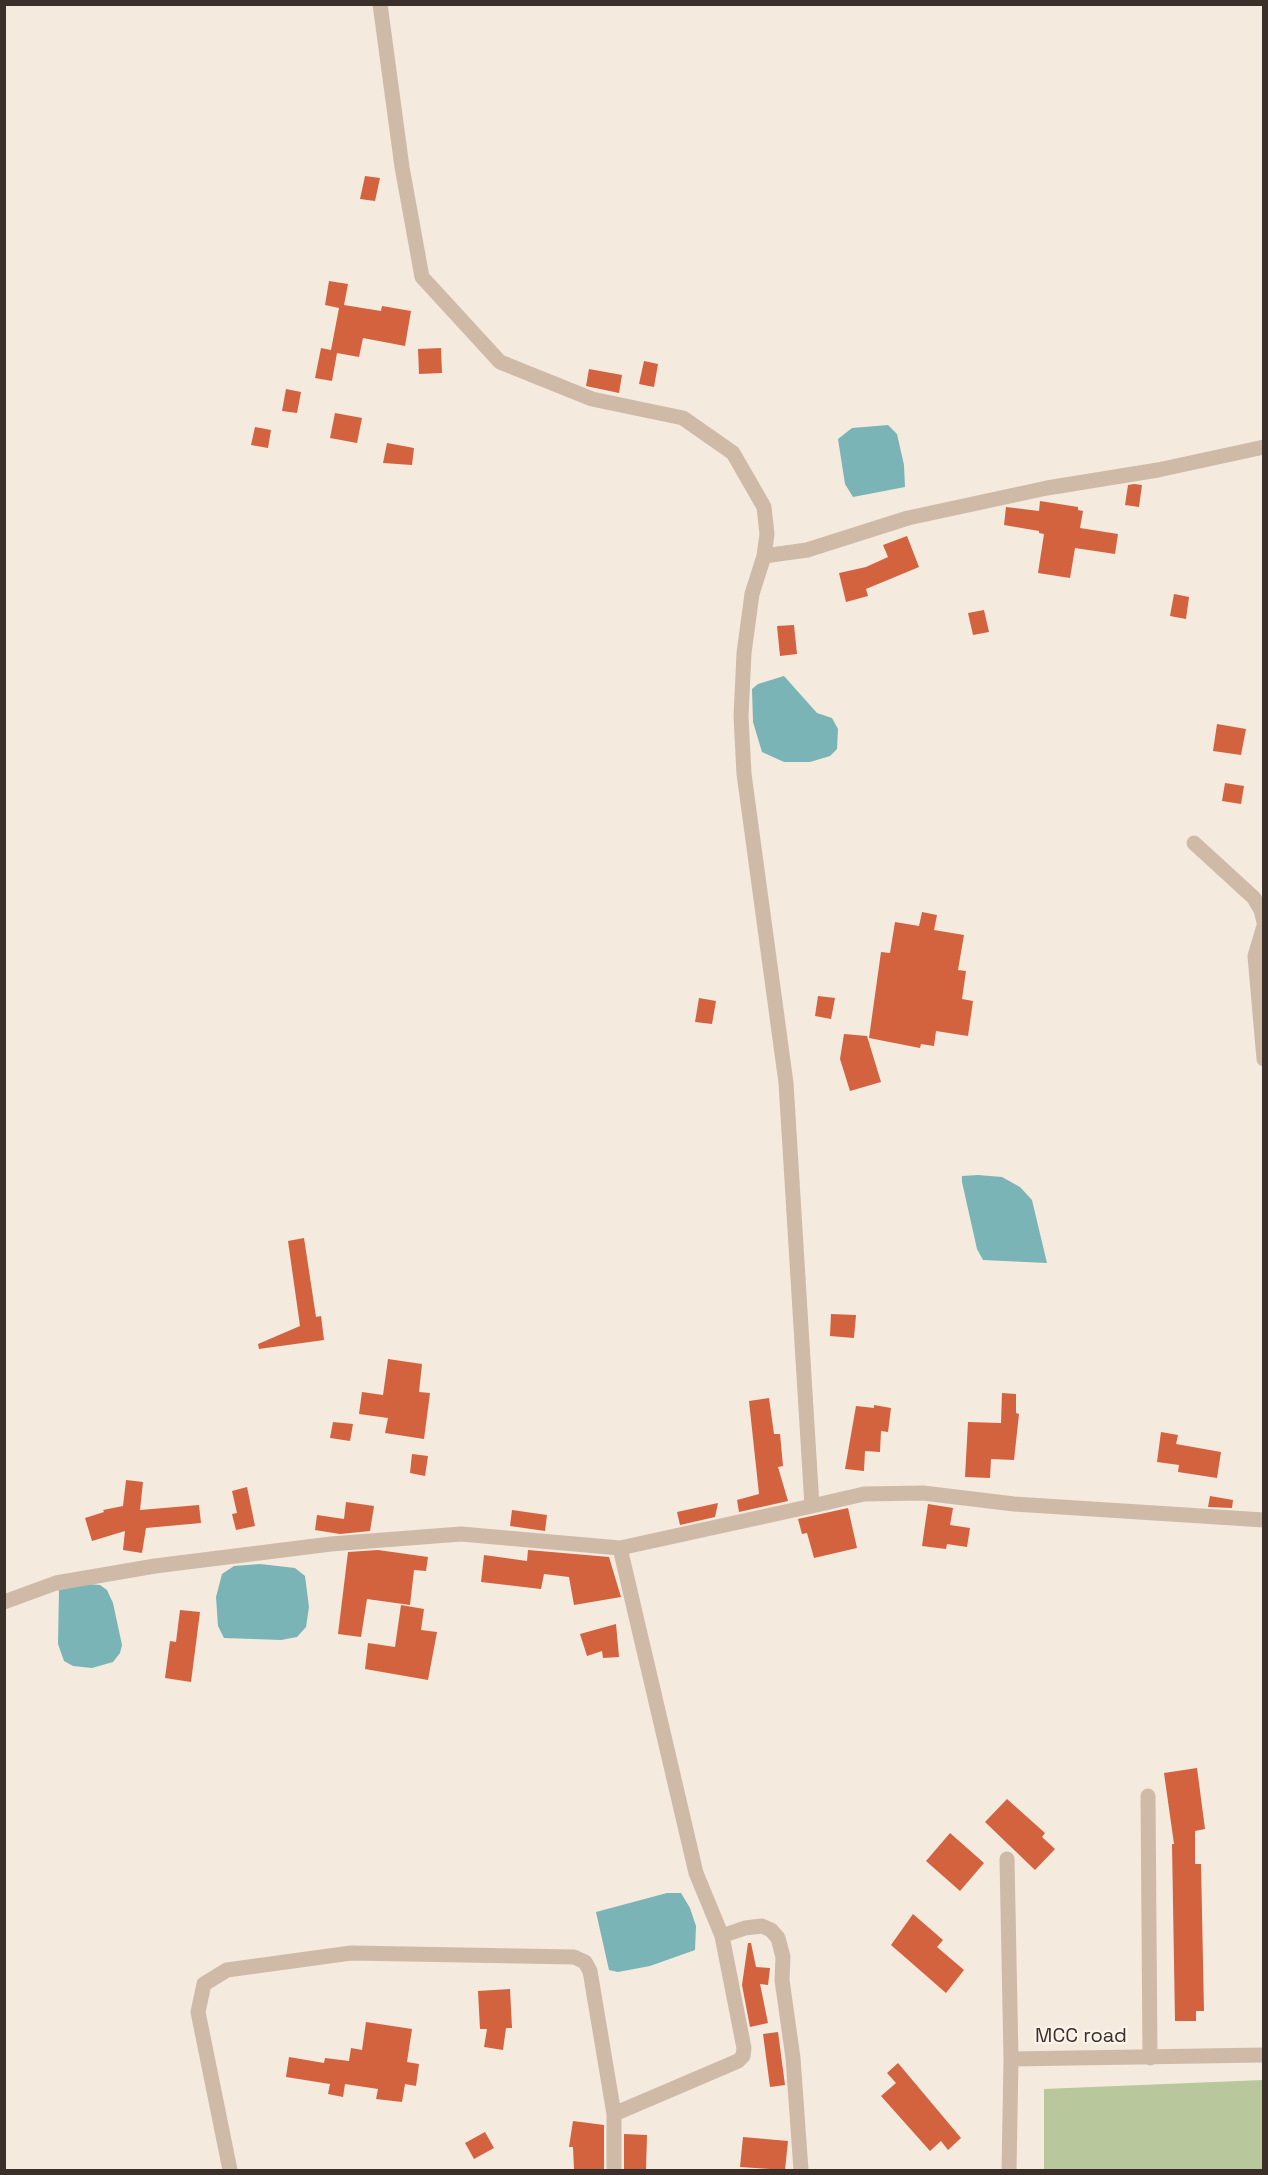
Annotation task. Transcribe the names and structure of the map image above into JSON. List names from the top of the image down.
{
  "streets": {
    "street": ["MCC road"]
  }
}
